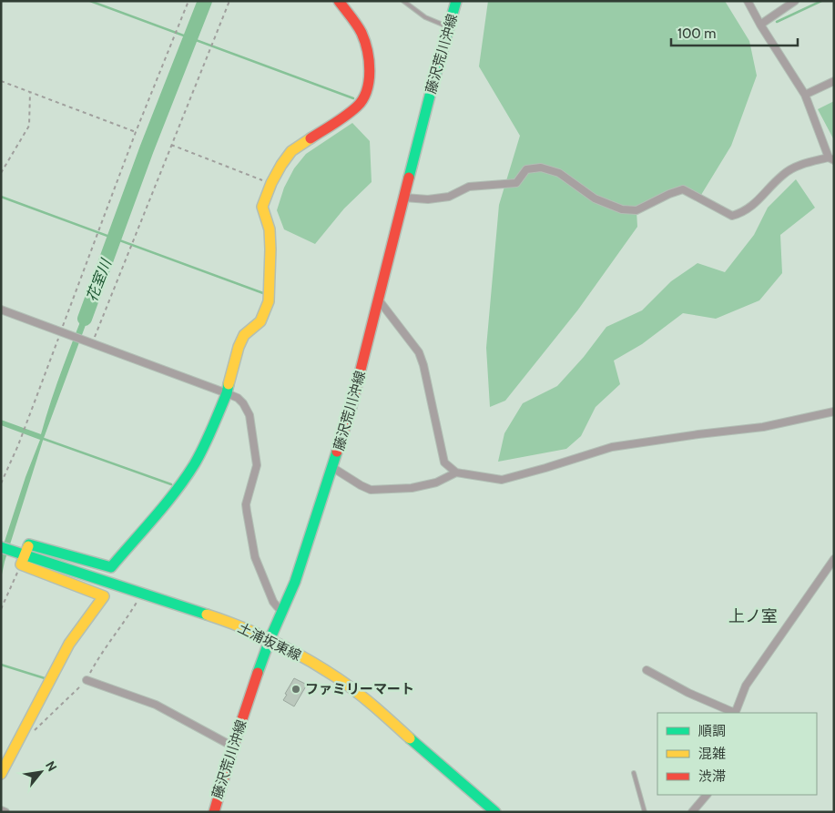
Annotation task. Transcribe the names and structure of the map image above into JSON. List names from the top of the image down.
{
  "streets": {
    "main road": ["藤沢荒川沖線", "土浦坂東線"]
  },
  "crossings": [
    ["藤沢荒川沖線", "土浦坂東線"]
  ],
  "districts": ["上ノ室"],
  "water": ["花室川"],
  "places": ["ファミリーマート"],
  "legend": ["順調", "混雑", "渋滞"],
  "scale_bar": "100 m",
  "north": "top right"
}
